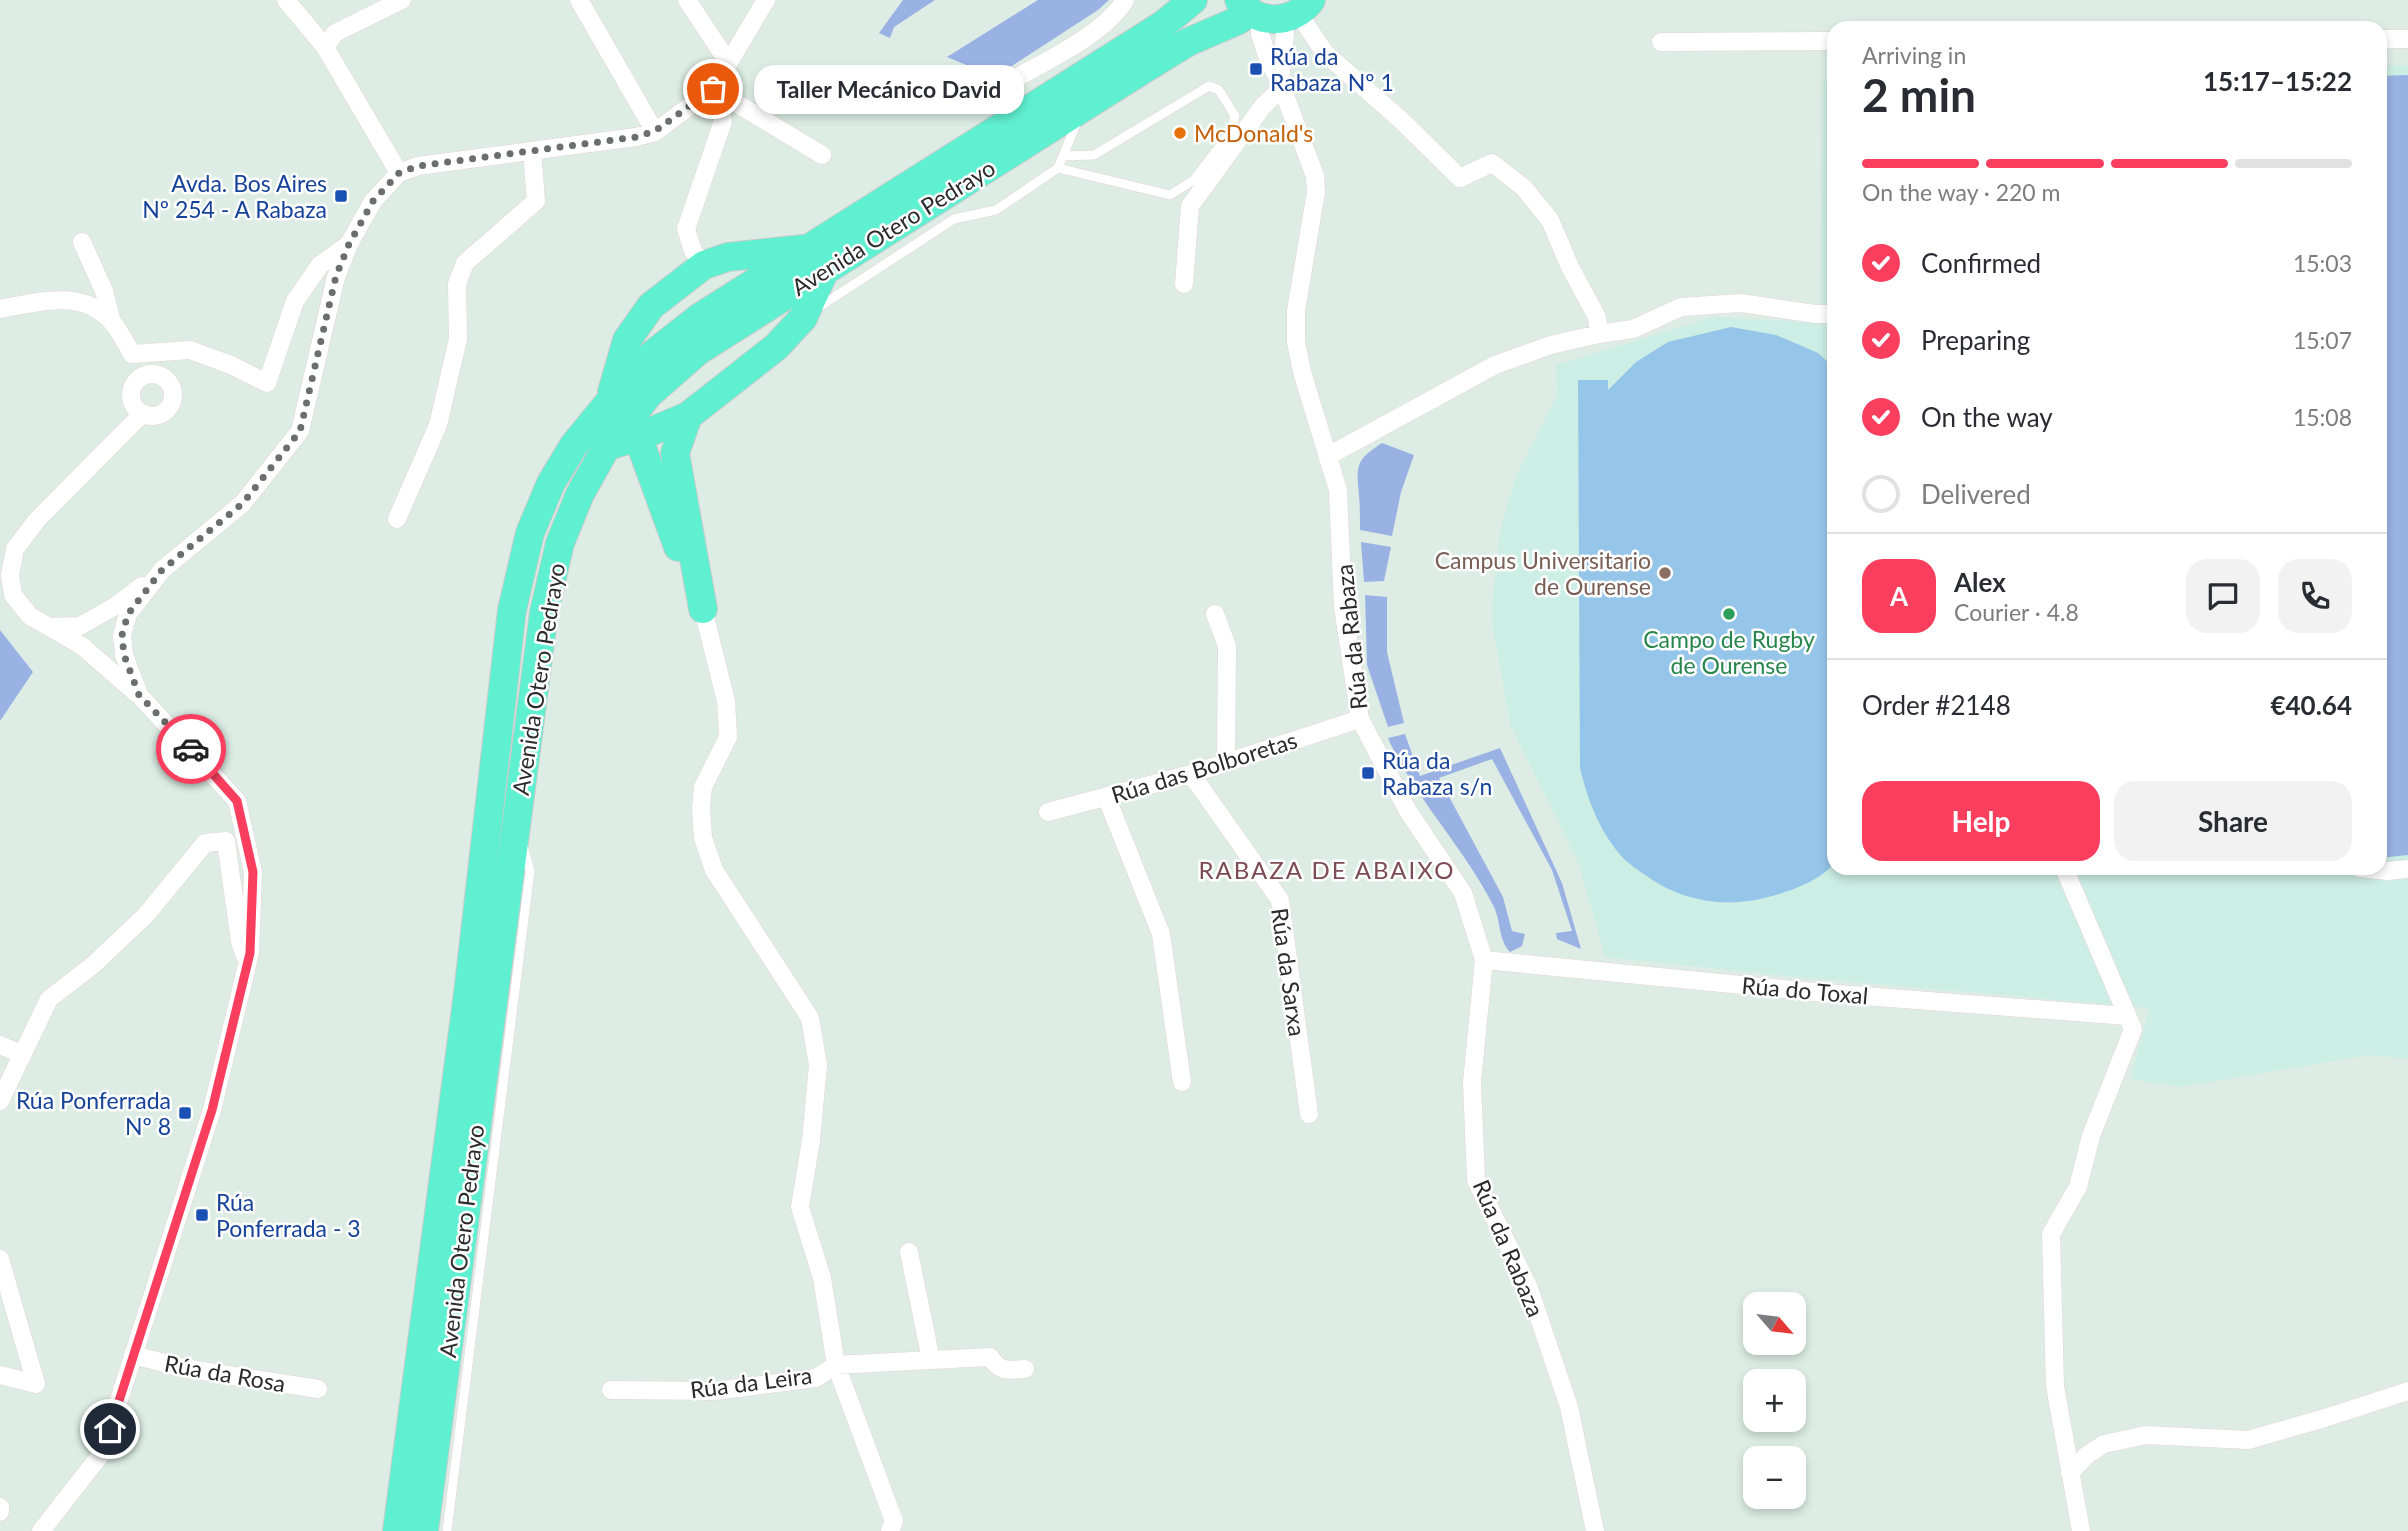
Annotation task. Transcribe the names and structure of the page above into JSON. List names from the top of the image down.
{
  "streets": {
    "main road": ["Avenida Otero Pedrayo"],
    "street": [
      "Rúa da Rabaza",
      "Rúa das Bolboretas",
      "Rúa da Sarxa",
      "Rúa do Toxal",
      "Rúa da Rosa",
      "Rúa da Leira"
    ]
  },
  "crossings": [
    ["Avenida Otero Pedrayo", "Rúa da Rabaza"],
    ["Rúa da Rabaza", "Rúa das Bolboretas"],
    ["Rúa da Rabaza", "Rúa do Toxal"],
    ["Rúa das Bolboretas", "Rúa da Sarxa"]
  ],
  "districts": ["RABAZA DE ABAIXO"],
  "places": {
    "transit": [
      "Rúa da Rabaza Nº 1",
      "Avda. Bos Aires Nº 254 - A Rabaza",
      "Rúa da Rabaza s/n",
      "Rúa Ponferrada Nº 8",
      "Rúa Ponferrada - 3"
    ],
    "other": [
      "Taller Mecánico David",
      "McDonald's",
      "Campus Universitario de Ourense",
      "Campo de Rugby de Ourense"
    ]
  },
  "north": "bottom right",
  "page": {
    "heading": ["2 min", "Arriving in", "15:17–15:22"],
    "panel": [
      "Alex",
      "Courier · 4.8",
      "Order #2148",
      "€40.64"
    ],
    "bubble": "Taller Mecánico David",
    "bar": "On the way · 220 m",
    "list": [
      ["Confirmed", "15:03"],
      ["Preparing", "15:07"],
      ["On the way", "15:08"],
      "Delivered"
    ],
    "round": "A",
    "buttons": ["Help", "Share"],
    "map_buttons": ["+", "−"]
  }
}
